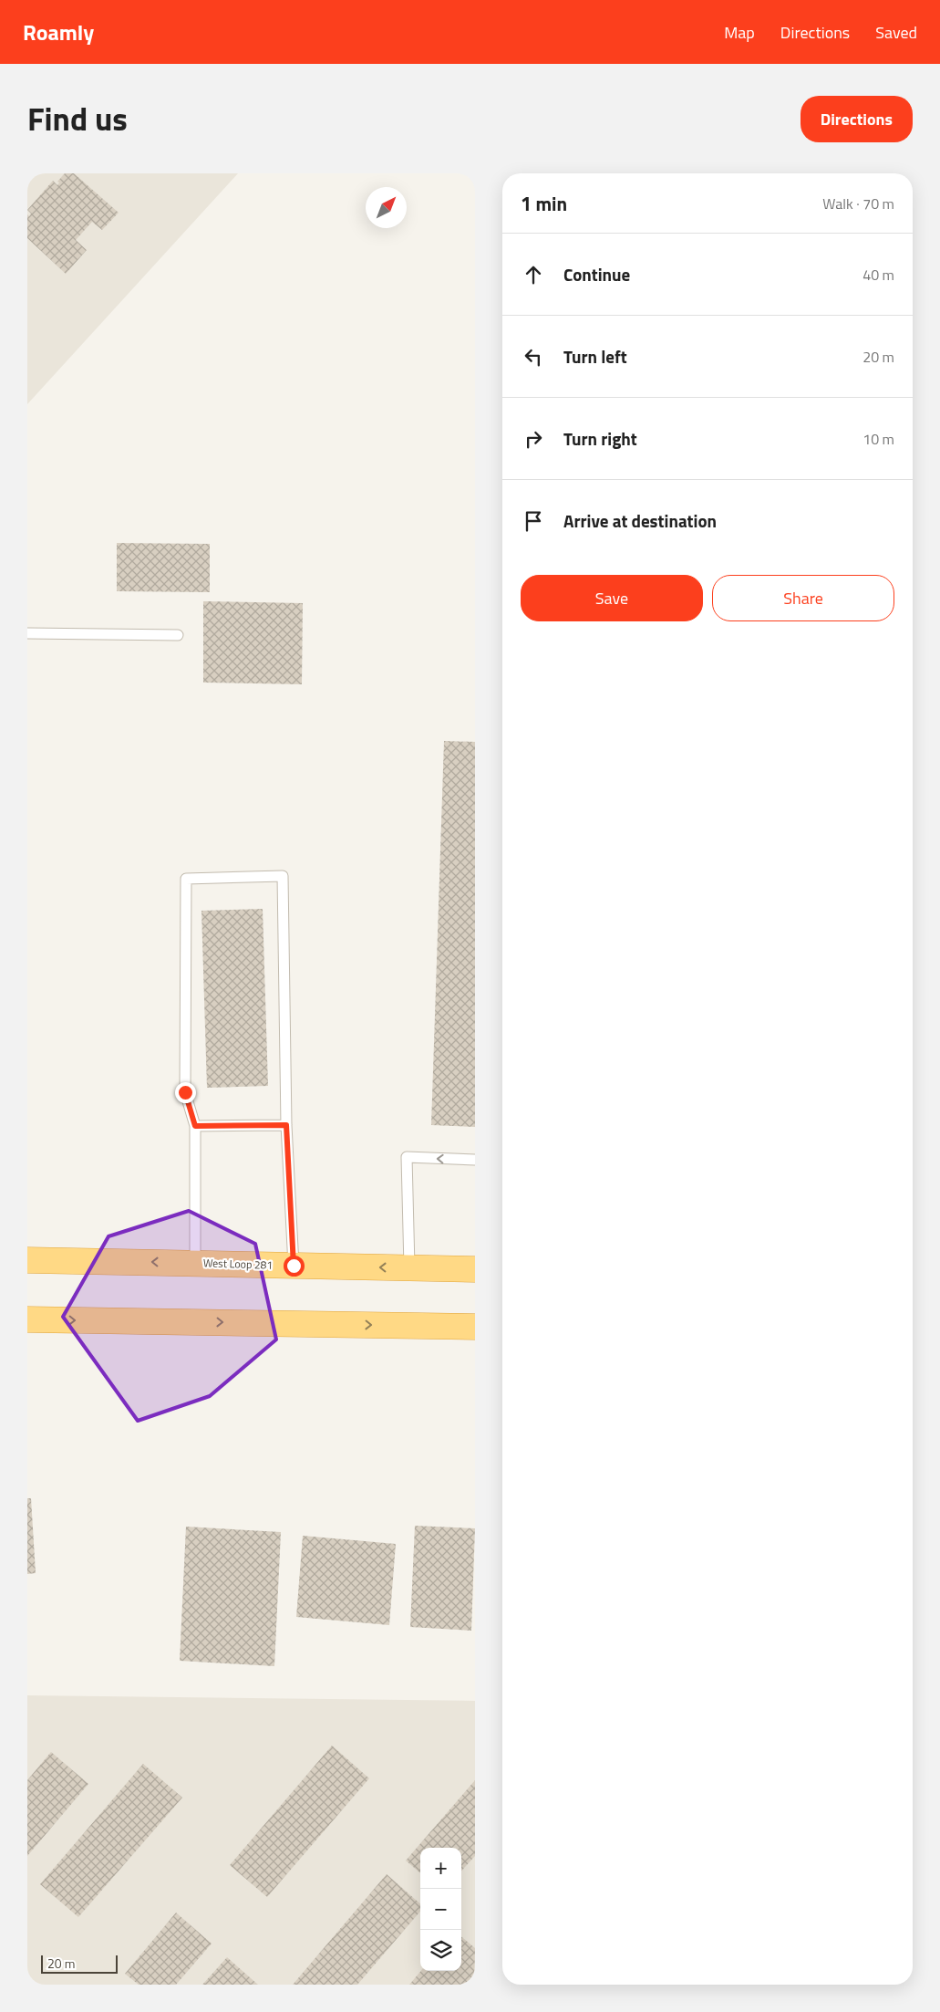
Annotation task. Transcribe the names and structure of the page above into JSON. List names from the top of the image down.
{
  "streets": {
    "highway": ["West Loop 281"]
  },
  "scale_bar": "20 m",
  "north": "top right",
  "page": {
    "header": "Roamly",
    "nav": ["Map", "Directions", "Saved"],
    "title": "Find us",
    "buttons": [
      "Directions",
      ["Save", "Share"]
    ],
    "heading": ["1 min", "Walk · 70 m"],
    "list": [
      ["Continue", "40 m"],
      ["Turn left", "20 m"],
      ["Turn right", "10 m"],
      "Arrive at destination"
    ],
    "map_buttons": ["+", "−"],
    "scale": "20 m"
  }
}
